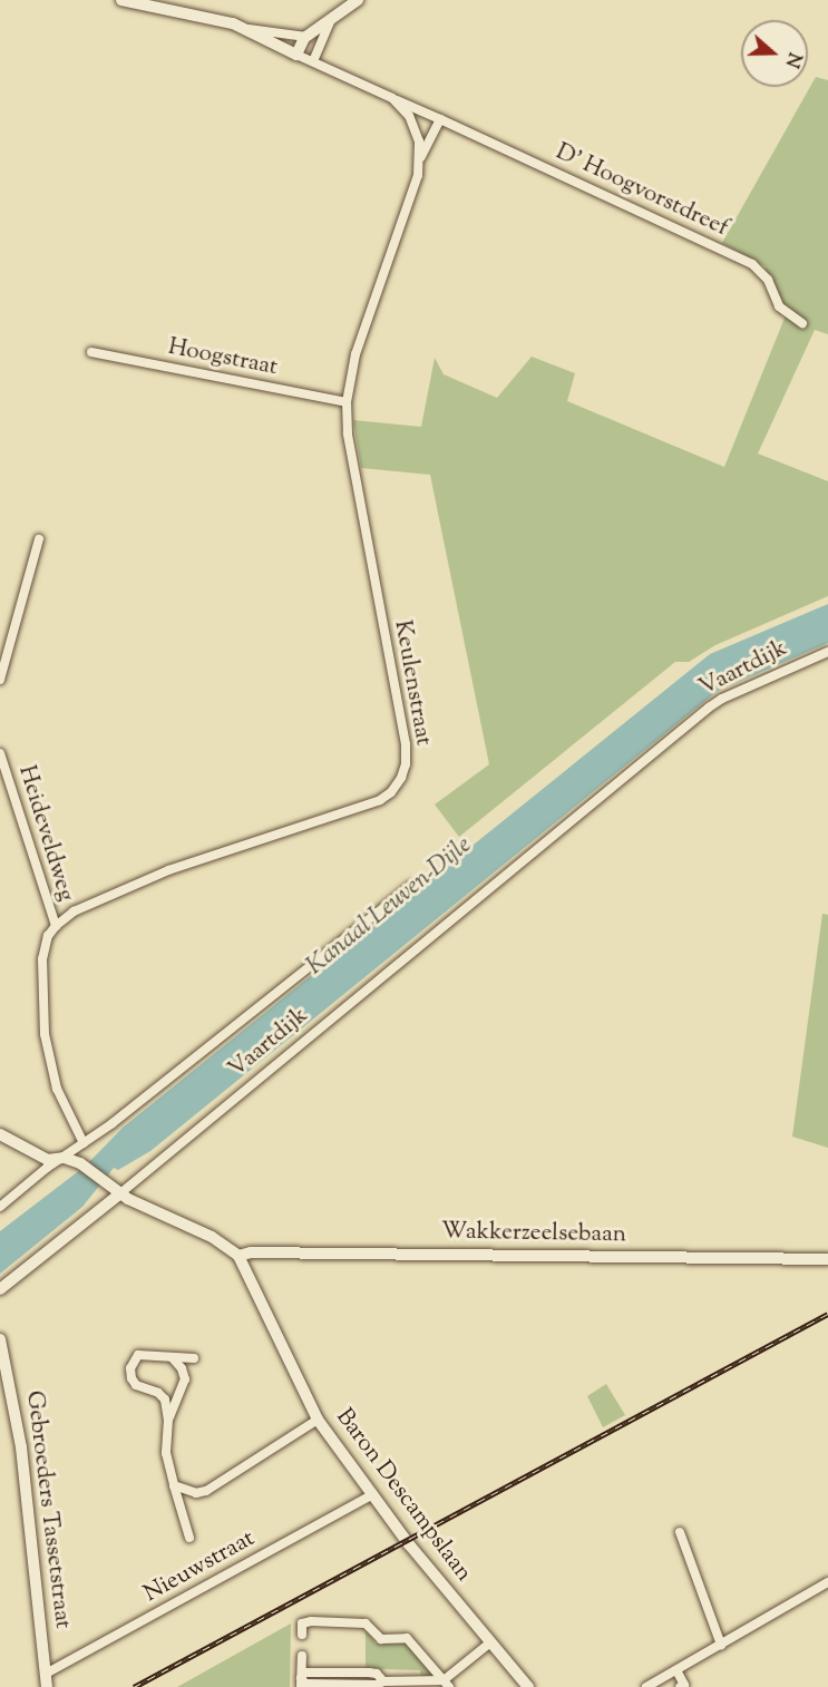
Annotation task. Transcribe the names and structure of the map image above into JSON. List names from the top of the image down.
{
  "streets": {
    "street": [
      "D' Hoogvorstdreef",
      "Hoogstraat",
      "Vaartdijk",
      "Keulenstraat",
      "Heideveldweg",
      "Wakkerzeelsebaan",
      "Baron Descampslaan",
      "Gebroeders Tassetstraat",
      "Nieuwstraat"
    ]
  },
  "crossings": [
    ["D' Hoogvorstdreef", "Keulenstraat"],
    ["Hoogstraat", "Keulenstraat"],
    ["Keulenstraat", "Heideveldweg"],
    ["Wakkerzeelsebaan", "Baron Descampslaan"],
    ["Baron Descampslaan", "Nieuwstraat"],
    ["Gebroeders Tassetstraat", "Nieuwstraat"]
  ],
  "water": ["Kanaal Leuven-Dijle"],
  "north": "right"
}
